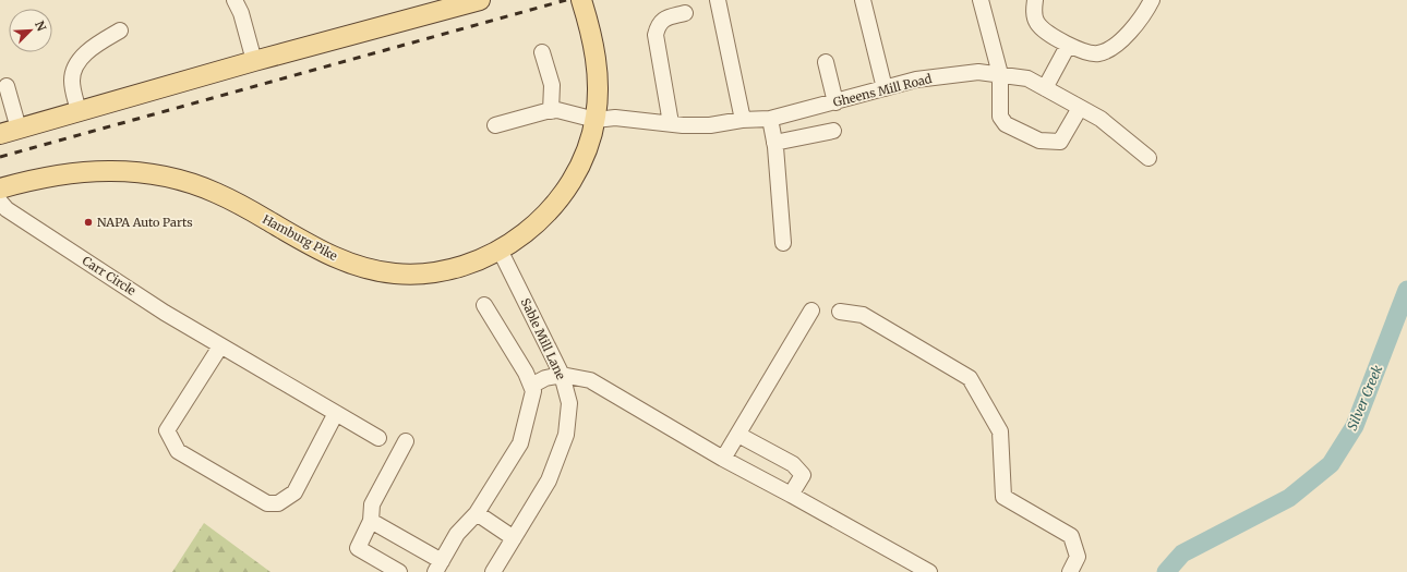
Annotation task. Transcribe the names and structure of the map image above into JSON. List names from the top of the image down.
{
  "streets": {
    "main road": ["Hamburg Pike"],
    "street": ["Gheens Mill Road", "Carr Circle", "Sable Mill Lane"]
  },
  "crossings": [
    ["Gheens Mill Road", "Hamburg Pike"],
    ["Hamburg Pike", "Sable Mill Lane"]
  ],
  "water": ["Silver Creek"],
  "places": ["NAPA Auto Parts"],
  "north": "top right"
}
